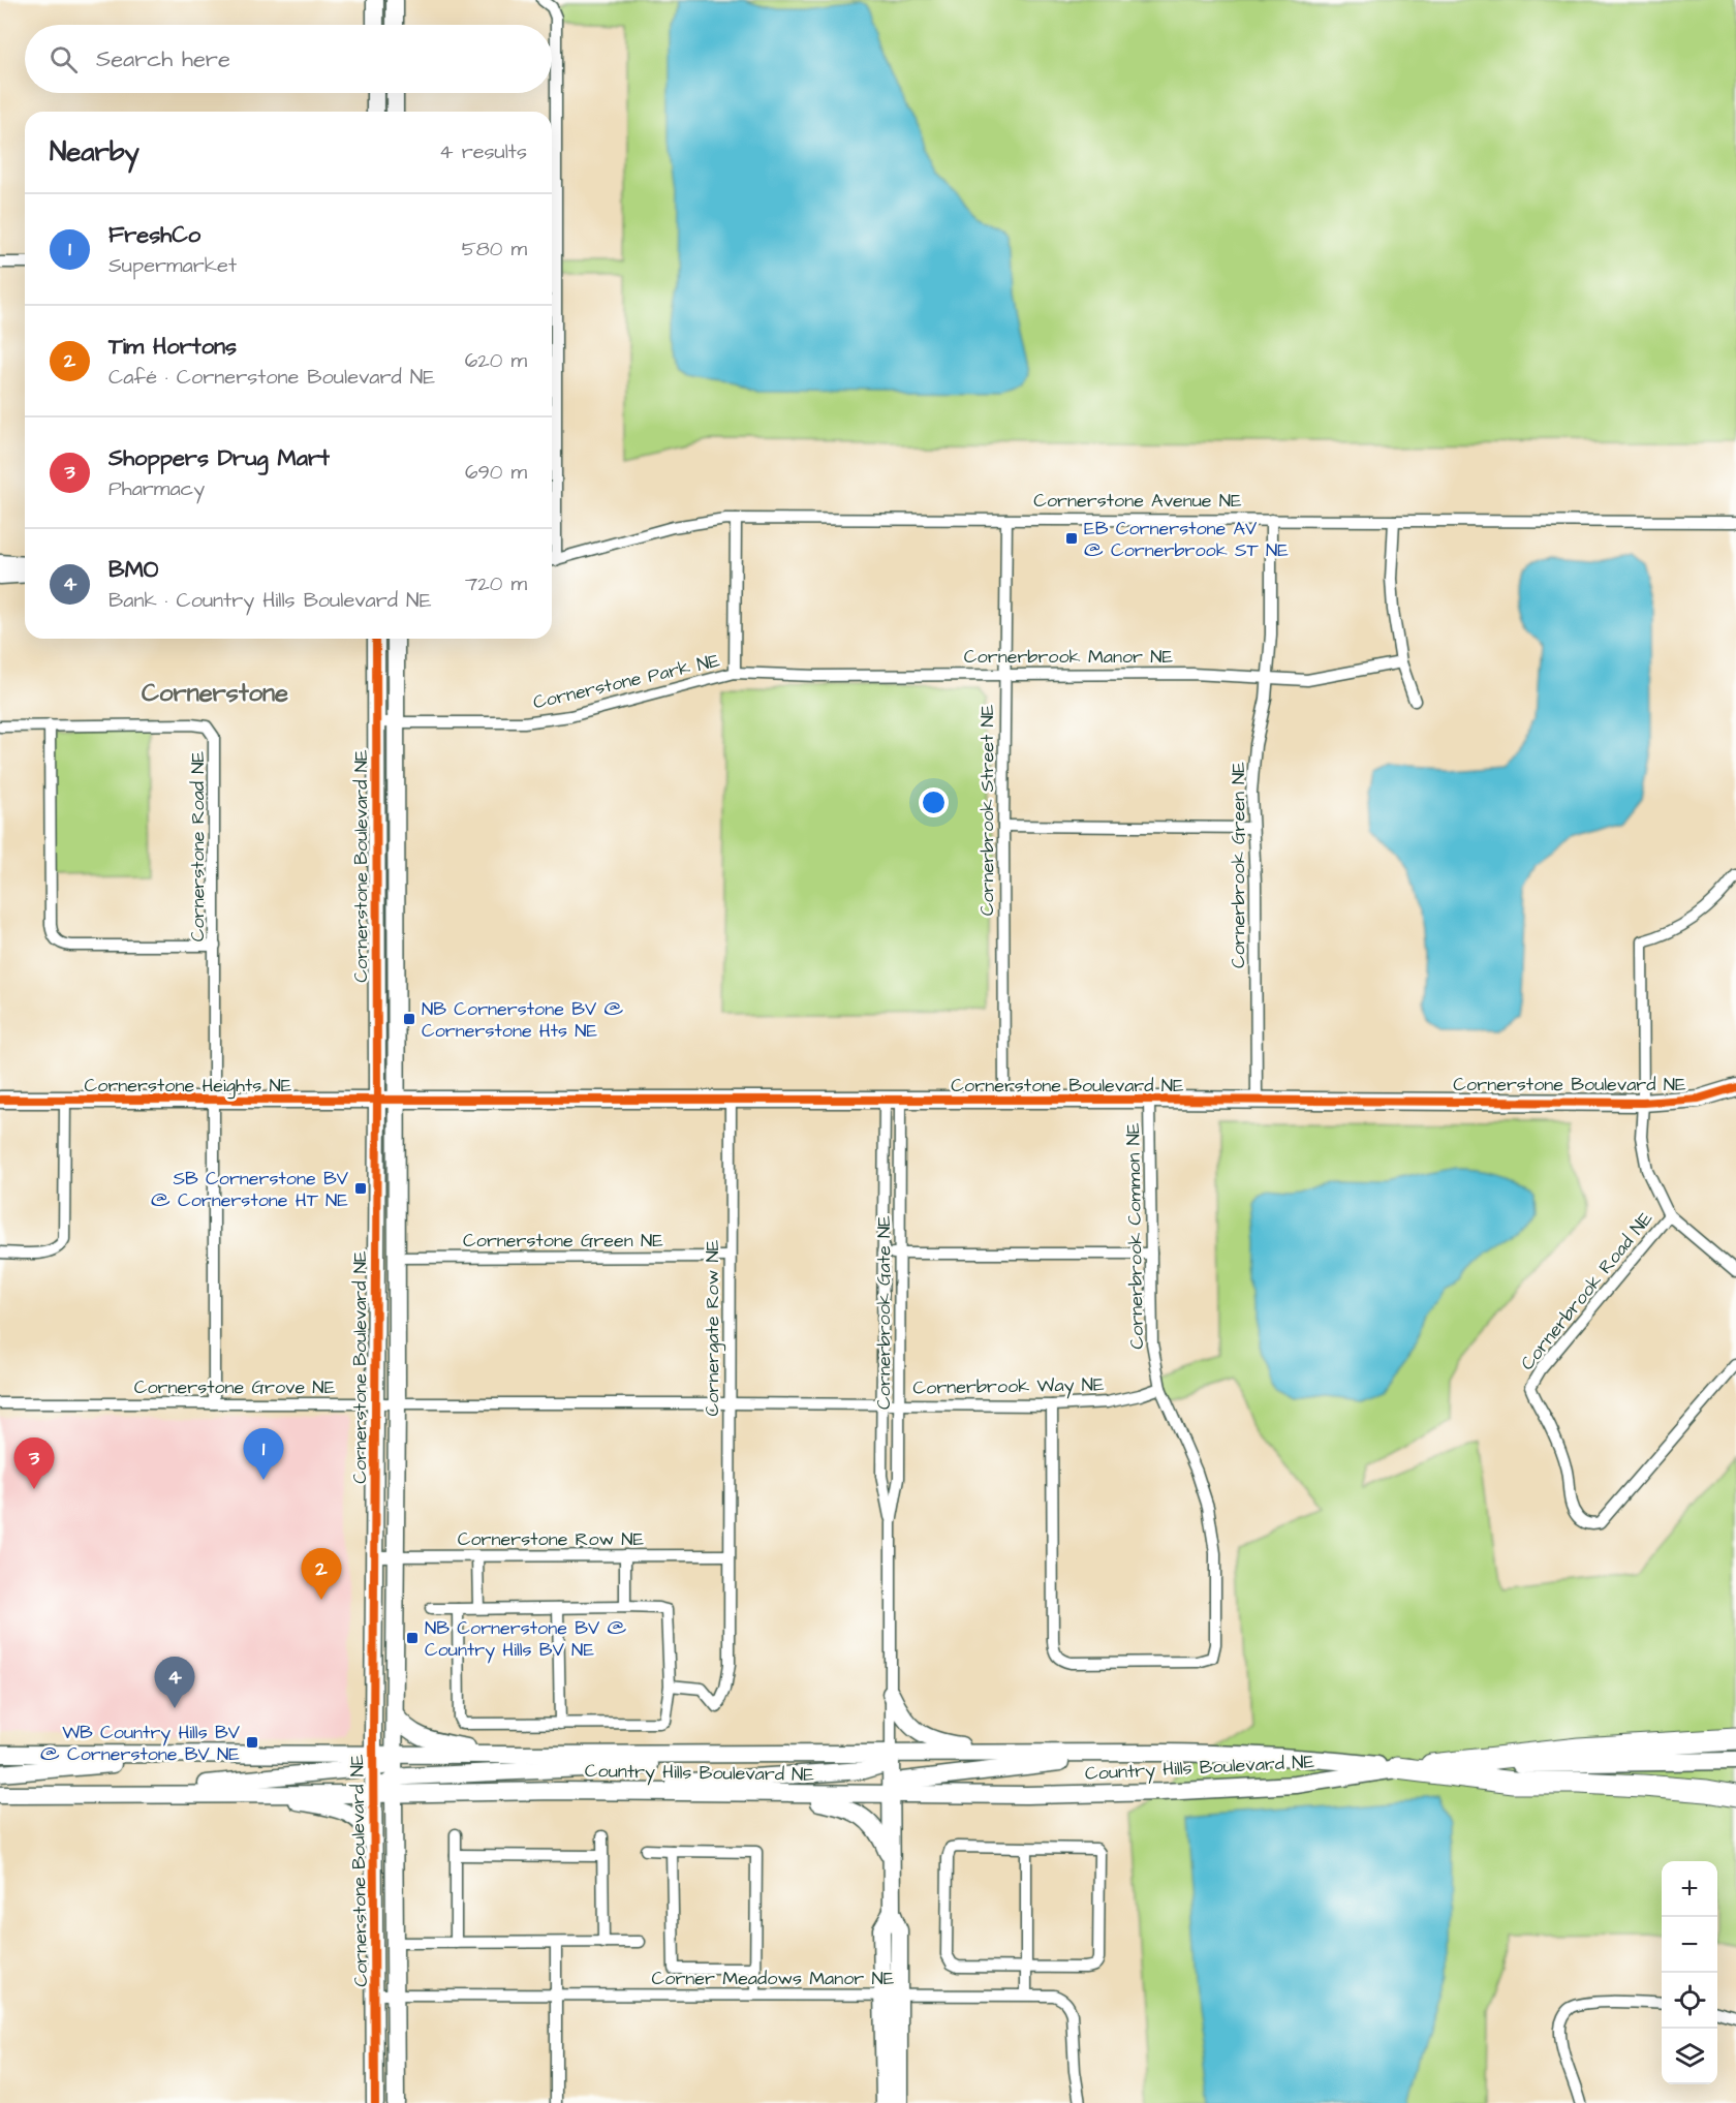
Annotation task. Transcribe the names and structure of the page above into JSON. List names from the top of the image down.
{
  "streets": {
    "street": [
      "Cornerstone Avenue NE",
      "Cornerbrook Manor NE",
      "Cornerstone Park NE",
      "Cornerbrook Street NE",
      "Cornerstone Road NE",
      "Cornerbrook Green NE",
      "Cornerstone Boulevard NE",
      "Cornerstone Heights NE",
      "Cornerbrook Common NE",
      "Cornerstone Green NE",
      "Cornerbrook Road NE",
      "Cornerbrook Gate NE",
      "Cornergate Row NE",
      "Cornerbrook Way NE",
      "Cornerstone Grove NE",
      "Cornerstone Row NE",
      "Country Hills Boulevard NE",
      "Corner Meadows Manor NE"
    ]
  },
  "crossings": [
    ["Cornerstone Avenue NE", "Cornerbrook Street NE"],
    ["Cornerstone Avenue NE", "Cornerbrook Green NE"],
    ["Cornerbrook Manor NE", "Cornerstone Park NE"],
    ["Cornerbrook Manor NE", "Cornerbrook Street NE"],
    ["Cornerbrook Manor NE", "Cornerbrook Green NE"],
    ["Cornerstone Park NE", "Cornerstone Boulevard NE"],
    ["Cornerbrook Street NE", "Cornerstone Boulevard NE"],
    ["Cornerstone Road NE", "Cornerstone Heights NE"],
    ["Cornerstone Road NE", "Cornerstone Grove NE"],
    ["Cornerbrook Green NE", "Cornerstone Boulevard NE"],
    ["Cornerstone Boulevard NE", "Cornerstone Heights NE"],
    ["Cornerstone Boulevard NE", "Cornerbrook Common NE"],
    ["Cornerstone Boulevard NE", "Cornerstone Green NE"],
    ["Cornerstone Boulevard NE", "Cornerbrook Gate NE"],
    ["Cornerstone Boulevard NE", "Cornergate Row NE"],
    ["Cornerstone Boulevard NE", "Cornerstone Grove NE"],
    ["Cornerstone Boulevard NE", "Cornerstone Row NE"],
    ["Cornerstone Boulevard NE", "Country Hills Boulevard NE"],
    ["Cornerstone Boulevard NE", "Corner Meadows Manor NE"],
    ["Cornerbrook Common NE", "Cornerbrook Way NE"],
    ["Cornerstone Green NE", "Cornergate Row NE"],
    ["Cornerbrook Gate NE", "Cornerbrook Way NE"],
    ["Cornerbrook Gate NE", "Country Hills Boulevard NE"],
    ["Cornergate Row NE", "Cornerbrook Way NE"],
    ["Cornergate Row NE", "Cornerstone Grove NE"],
    ["Cornergate Row NE", "Cornerstone Row NE"],
    ["Cornerbrook Way NE", "Cornerstone Grove NE"]
  ],
  "districts": ["Cornerstone"],
  "places": {
    "transit": [
      "EB Cornerstone AV @ Cornerbrook ST NE",
      "NB Cornerstone BV @ Cornerstone Hts NE",
      "SB Cornerstone BV @ Cornerstone HT NE",
      "NB Cornerstone BV @ Country Hills BV NE",
      "WB Country Hills BV @ Cornerstone BV NE"
    ]
  },
  "page": {
    "search": "Search here",
    "heading": ["Nearby", "4 results"],
    "list": [
      {
        "mark": "1",
        "name": "FreshCo",
        "note": "Supermarket",
        "value": "580 m"
      },
      {
        "mark": "2",
        "name": "Tim Hortons",
        "note": "Café · Cornerstone Boulevard NE",
        "value": "620 m"
      },
      {
        "mark": "3",
        "name": "Shoppers Drug Mart",
        "note": "Pharmacy",
        "value": "690 m"
      },
      {
        "mark": "4",
        "name": "BMO",
        "note": "Bank · Country Hills Boulevard NE",
        "value": "720 m"
      }
    ],
    "pins": [
      "1",
      "3",
      "2",
      "4"
    ],
    "map_buttons": ["+", "−"]
  }
}
